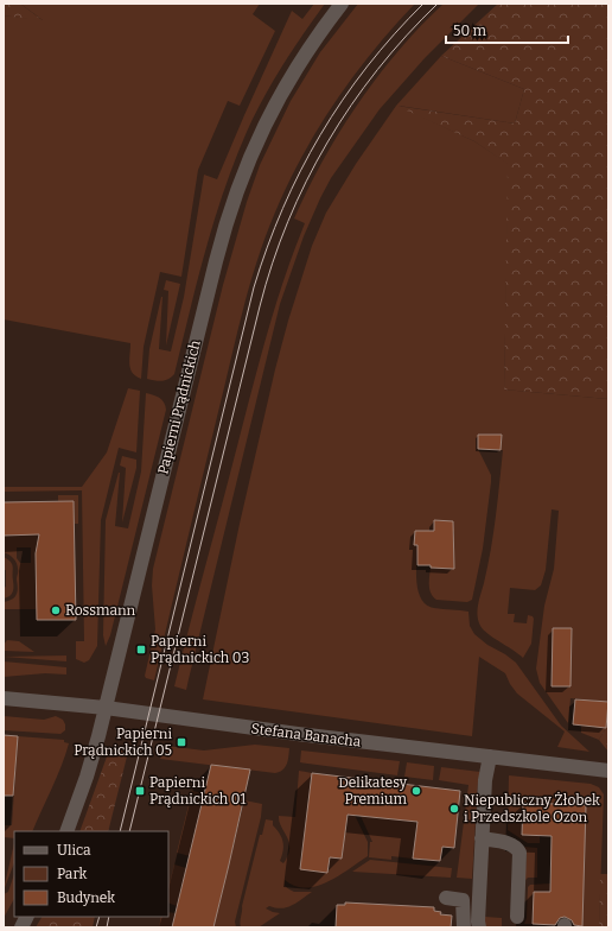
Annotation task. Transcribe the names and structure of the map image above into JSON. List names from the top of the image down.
{
  "streets": {
    "street": ["Papierni Prądnickich", "Stefana Banacha"]
  },
  "crossings": [
    ["Papierni Prądnickich", "Stefana Banacha"]
  ],
  "places": {
    "other": ["Rossmann", "Delikatesy Premium", "Niepubliczny Żłobek i Przedszkole Ozon"],
    "transit": ["Papierni Prądnickich 03", "Papierni Prądnickich 05", "Papierni Prądnickich 01"]
  },
  "legend": ["Ulica", "Park", "Budynek"],
  "scale_bar": "50 m"
}
